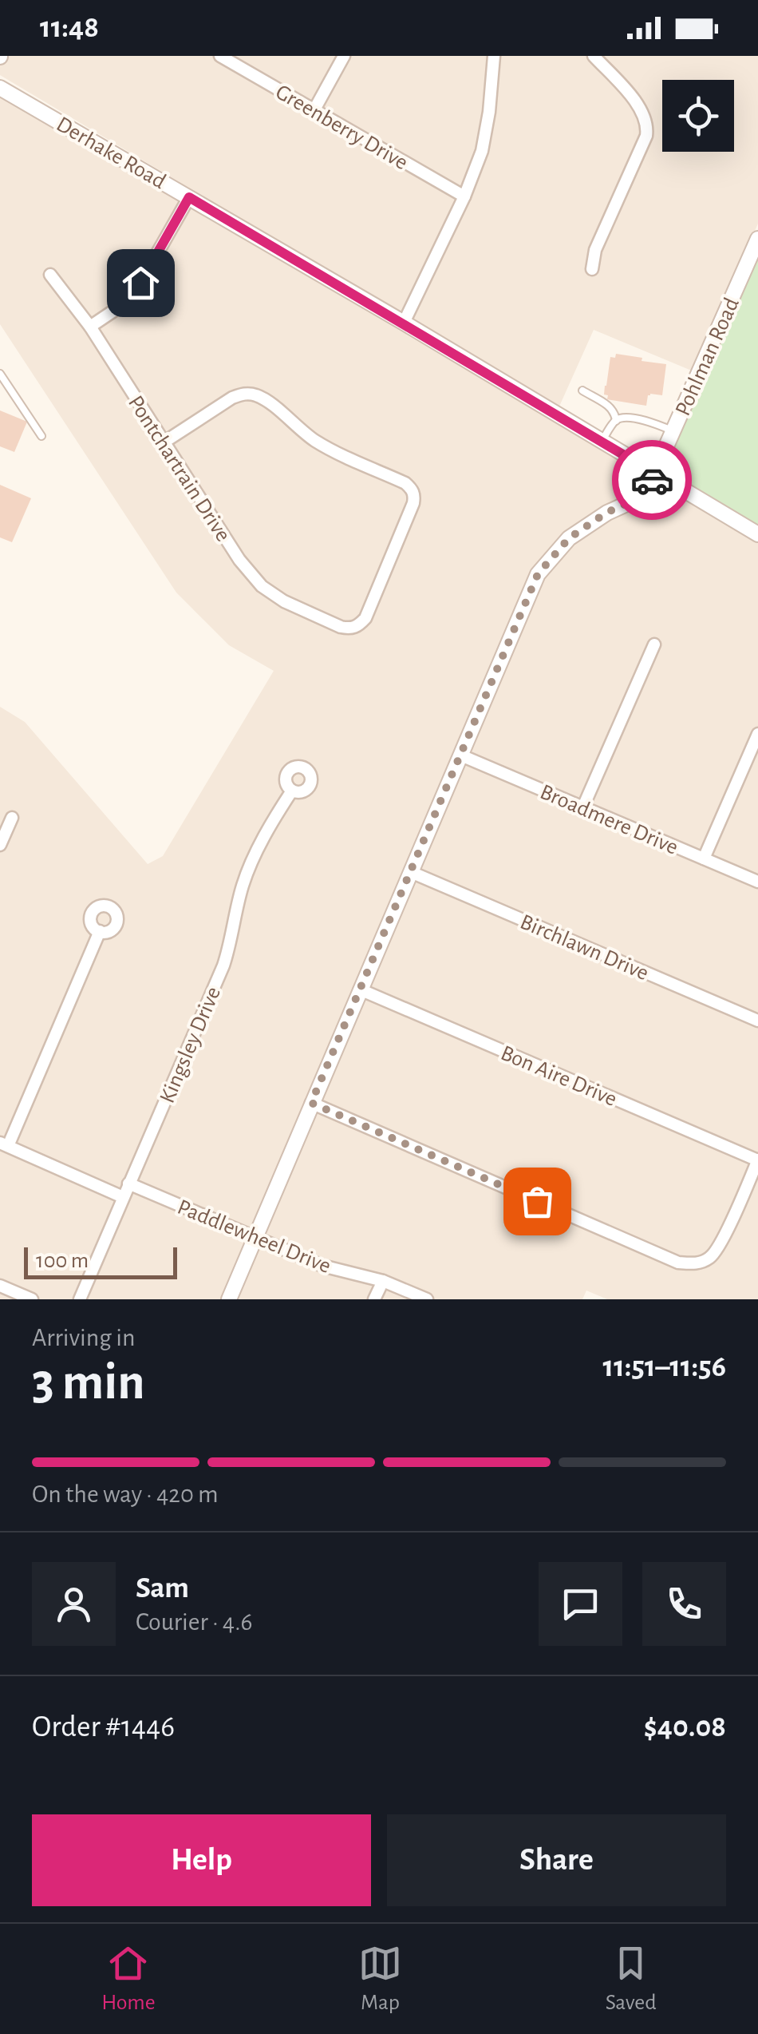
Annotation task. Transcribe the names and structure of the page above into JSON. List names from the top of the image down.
{
  "streets": {
    "street": [
      "Greenberry Drive",
      "Derhake Road",
      "Pohlman Road",
      "Pontchartrain Drive",
      "Broadmere Drive",
      "Birchlawn Drive",
      "Kingsley Drive",
      "Bon Aire Drive",
      "Paddlewheel Drive"
    ]
  },
  "crossings": [
    ["Derhake Road", "Pohlman Road"],
    ["Pohlman Road", "Broadmere Drive"],
    ["Pohlman Road", "Birchlawn Drive"],
    ["Pohlman Road", "Bon Aire Drive"],
    ["Pohlman Road", "Paddlewheel Drive"],
    ["Kingsley Drive", "Paddlewheel Drive"]
  ],
  "scale_bar": "100 m",
  "page": {
    "status": "11:48",
    "scale": "100 m",
    "heading": ["3 min", "Arriving in", "11:51–11:56"],
    "panel": [
      "Sam",
      "Courier · 4.6",
      "Order #1446",
      "$40.08"
    ],
    "bar": "On the way · 420 m",
    "buttons": ["Help", "Share"],
    "tabs": ["Home", "Map", "Saved"]
  }
}
